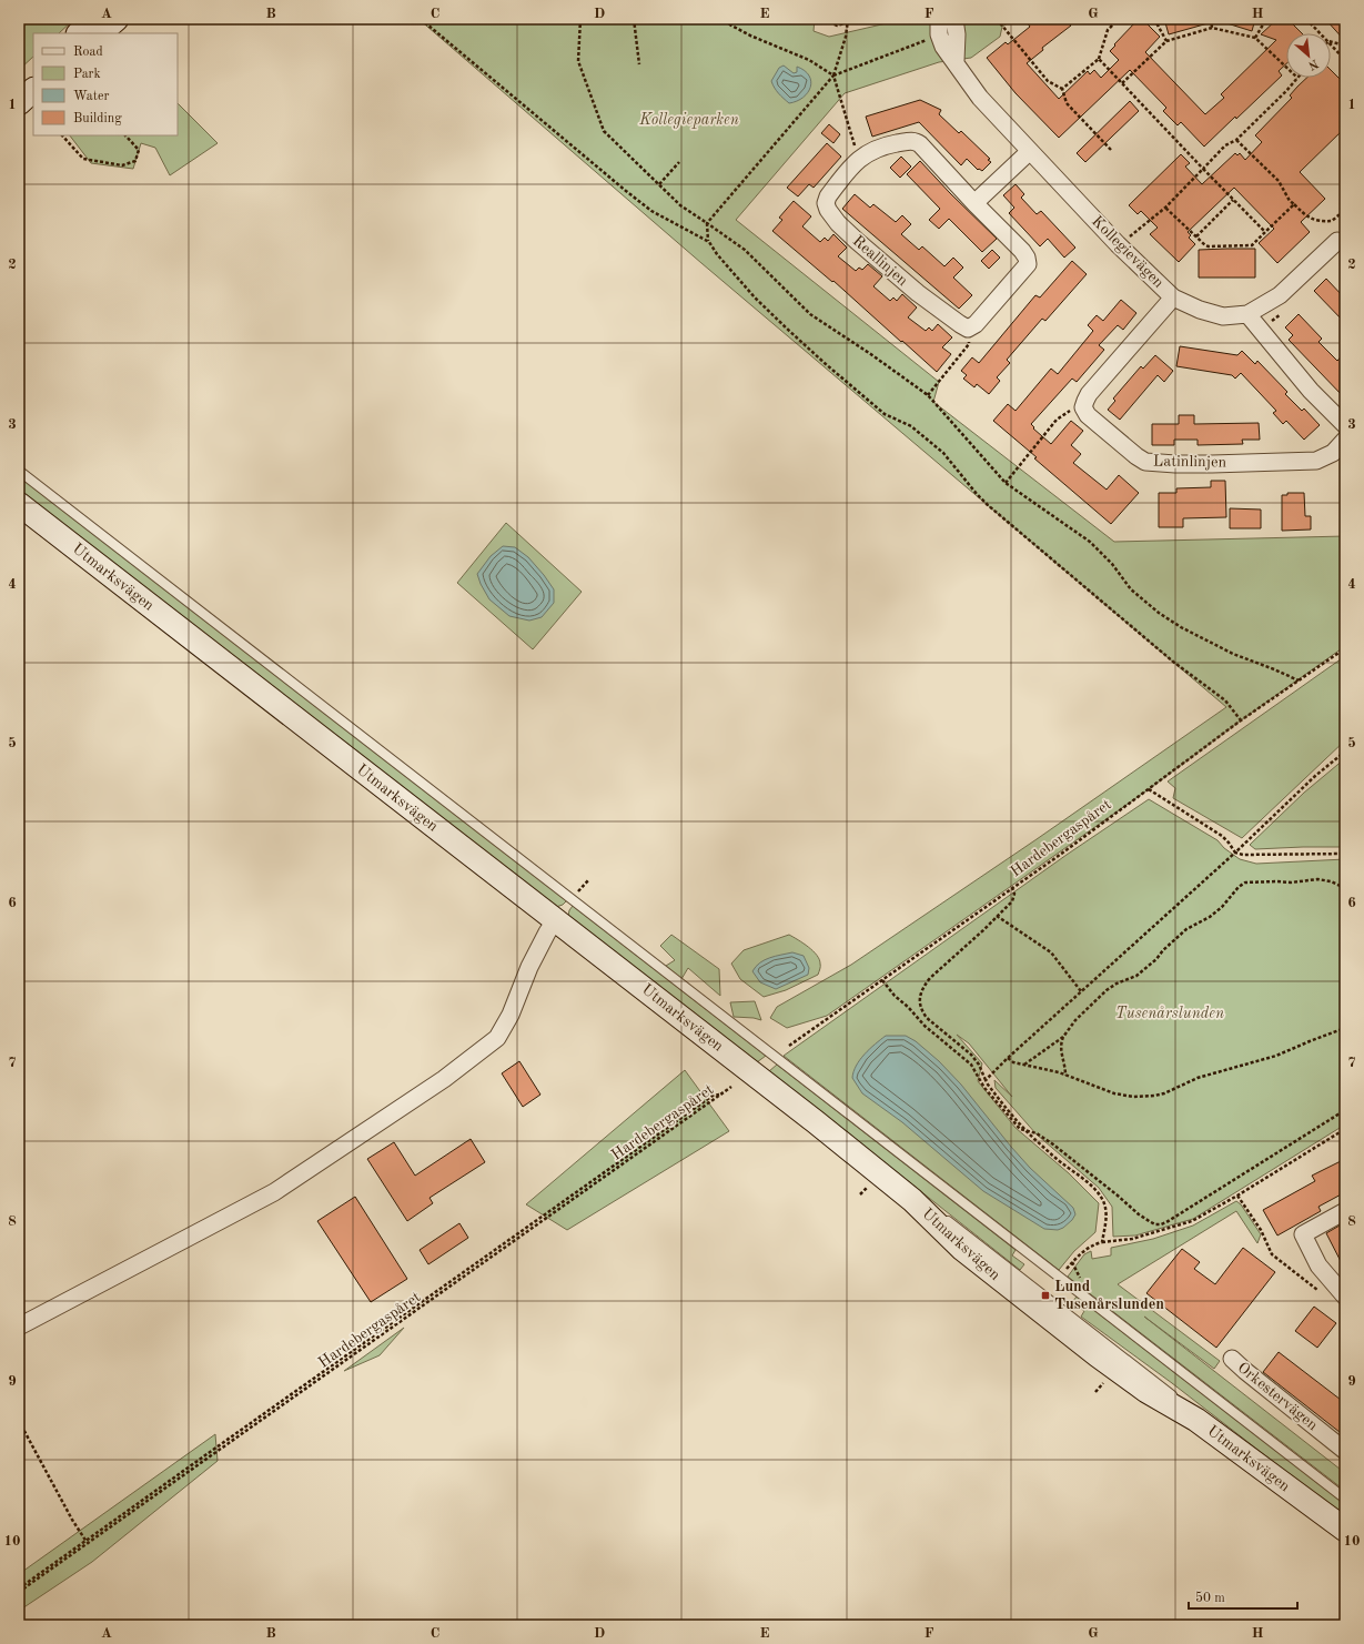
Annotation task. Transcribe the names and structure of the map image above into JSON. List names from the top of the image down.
{
  "streets": {
    "main road": ["Utmarksvägen"],
    "street": [
      "Kollegievägen",
      "Reallinjen",
      "Latinlinjen",
      "Orkestervägen"
    ],
    "path": ["Hardebergaspåret"]
  },
  "parks": ["Kollegieparken", "Tusenårslunden"],
  "places": {
    "transit": ["Lund Tusenårslunden"]
  },
  "legend": [
    "Road",
    "Park",
    "Water",
    "Building"
  ],
  "scale_bar": "50 m",
  "north": "bottom right",
  "grid": {
    "columns": [
      "A",
      "B",
      "C",
      "D",
      "E",
      "F",
      "G",
      "H"
    ],
    "rows": [
      "1",
      "2",
      "3",
      "4",
      "5",
      "6",
      "7",
      "8",
      "9",
      "10"
    ]
  }
}
